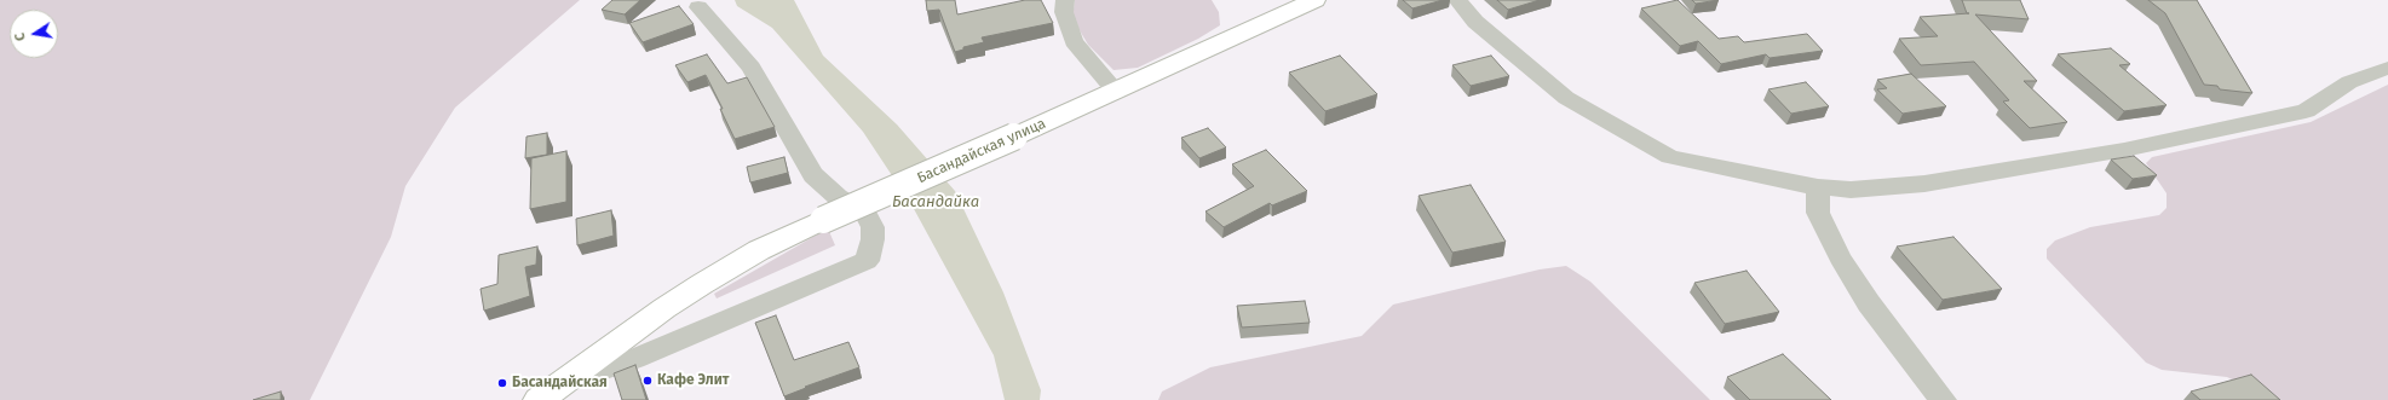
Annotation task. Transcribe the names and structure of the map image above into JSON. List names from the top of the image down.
{
  "streets": {
    "street": ["Басандайская улица"]
  },
  "water": ["Басандайка"],
  "places": ["Кафе Элит", "Басандайская"],
  "north": "left"
}
